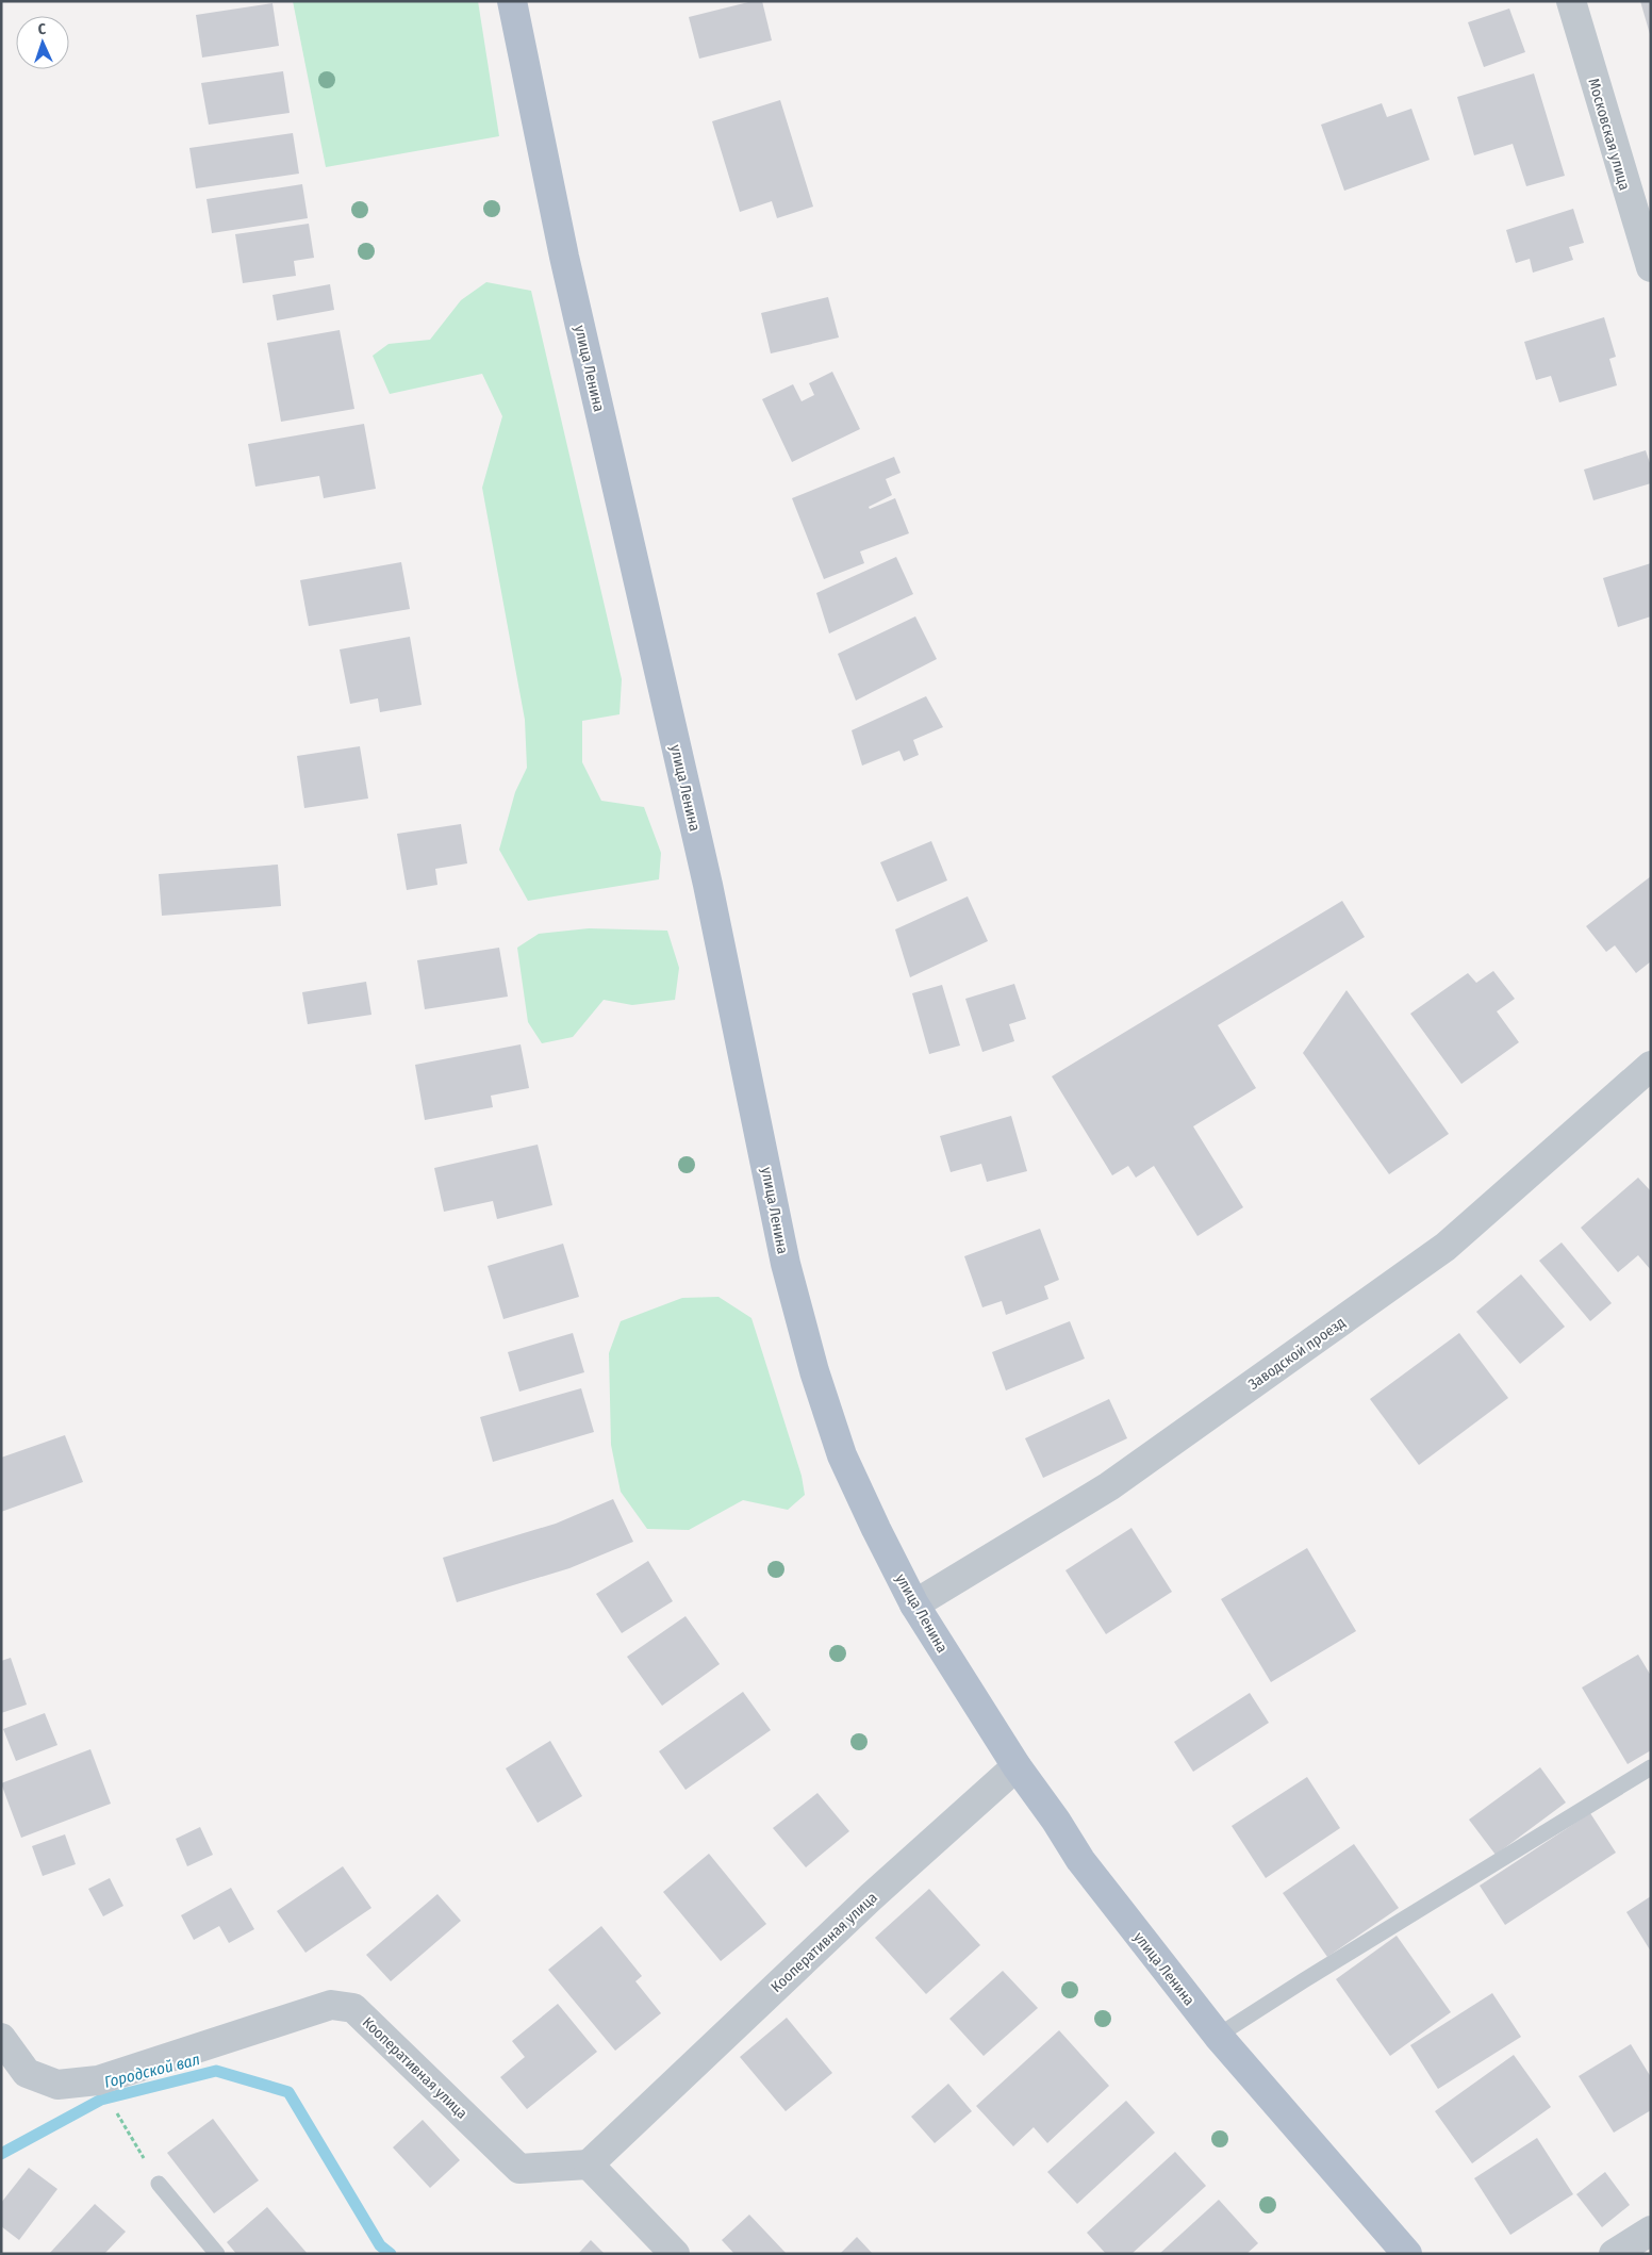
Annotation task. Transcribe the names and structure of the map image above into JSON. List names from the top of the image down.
{
  "streets": {
    "main road": ["улица Ленина"],
    "street": ["Московская улица", "Заводской проезд", "Кооперативная улица"]
  },
  "crossings": [
    ["улица Ленина", "Заводской проезд"],
    ["улица Ленина", "Кооперативная улица"]
  ],
  "water": ["Городской вал"],
  "north": "top"
}
